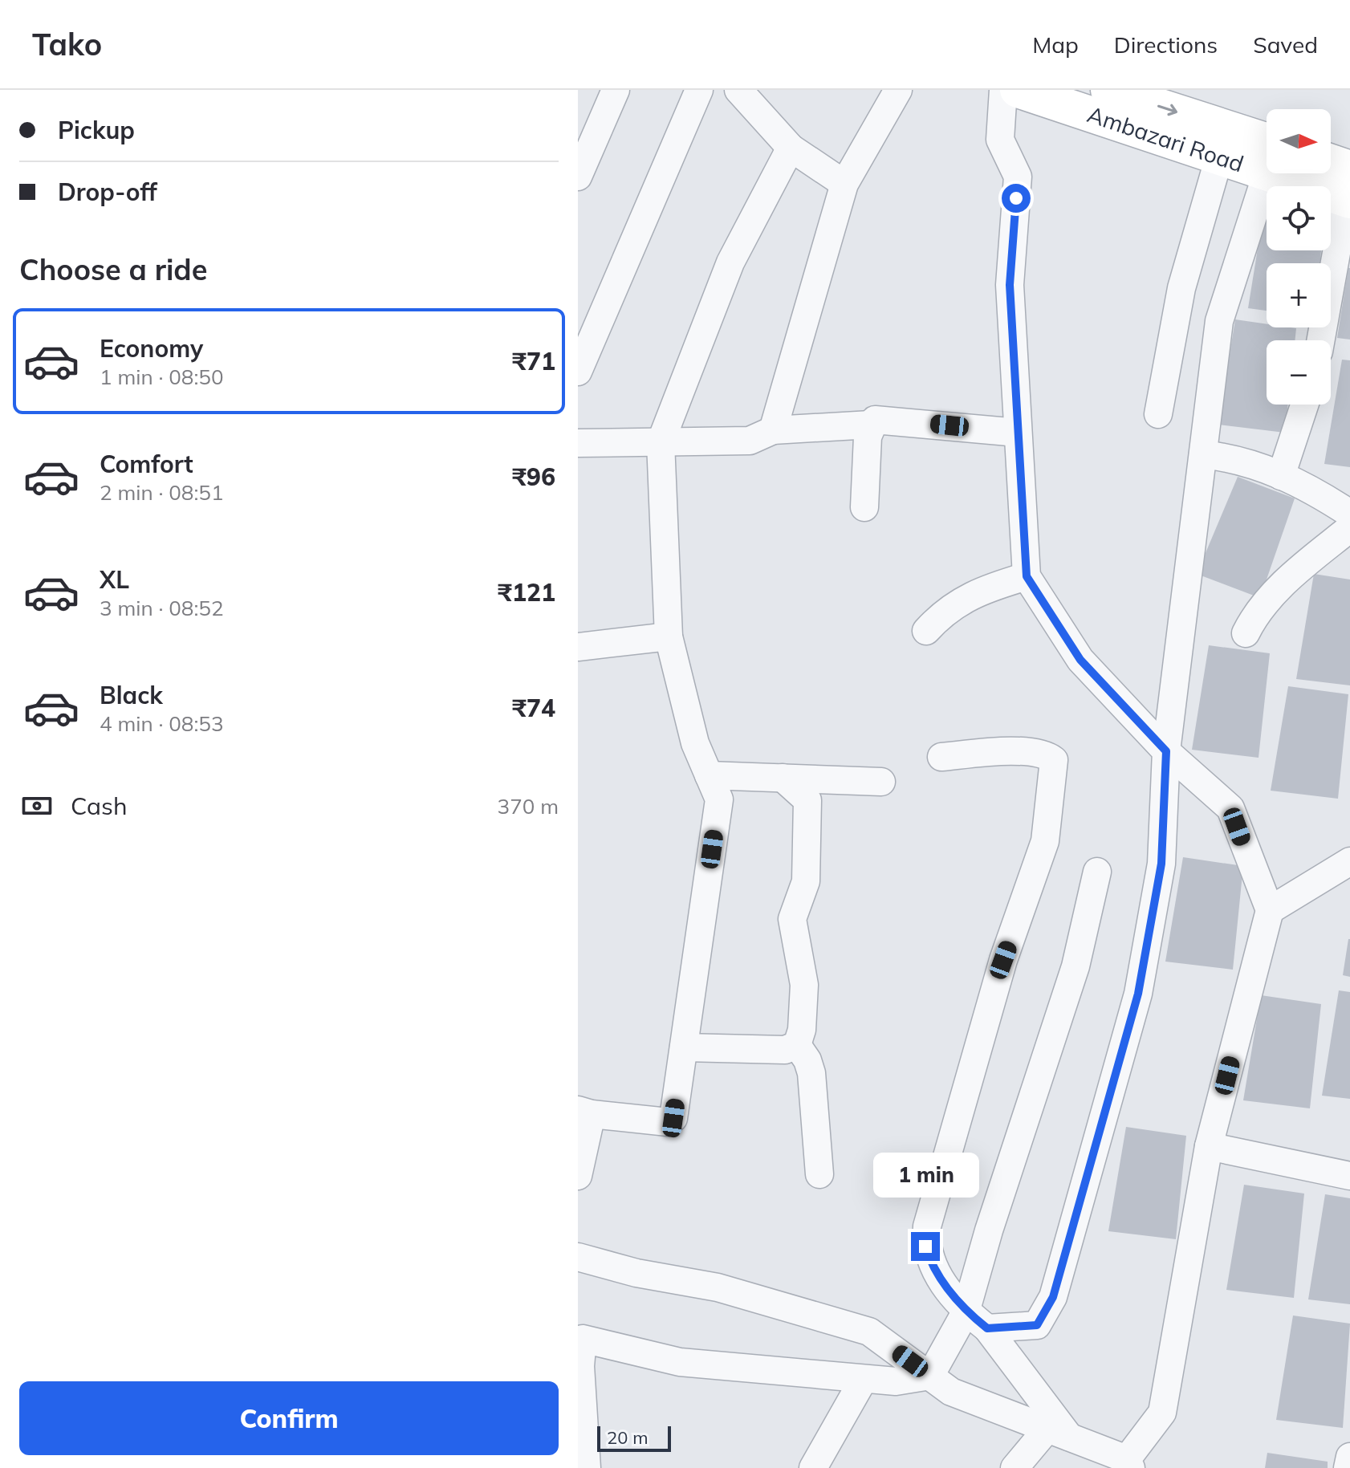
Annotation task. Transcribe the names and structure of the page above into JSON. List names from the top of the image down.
{
  "streets": {
    "main road": ["Ambazari Road"]
  },
  "scale_bar": "20 m",
  "north": "right",
  "page": {
    "header": "Tako",
    "nav": ["Map", "Directions", "Saved"],
    "banner": ["Pickup", "Drop-off"],
    "map_buttons": ["+", "−"],
    "heading": "Choose a ride",
    "list": [
      {
        "name": "Economy",
        "note": "1 min · 08:50",
        "value": "₹71"
      },
      {
        "name": "Comfort",
        "note": "2 min · 08:51",
        "value": "₹96"
      },
      {
        "name": "XL",
        "note": "3 min · 08:52",
        "value": "₹121"
      },
      {
        "name": "Black",
        "note": "4 min · 08:53",
        "value": "₹74"
      }
    ],
    "pay": ["Cash", "370 m"],
    "bubble": "1 min",
    "buttons": "Confirm",
    "scale": "20 m"
  }
}
